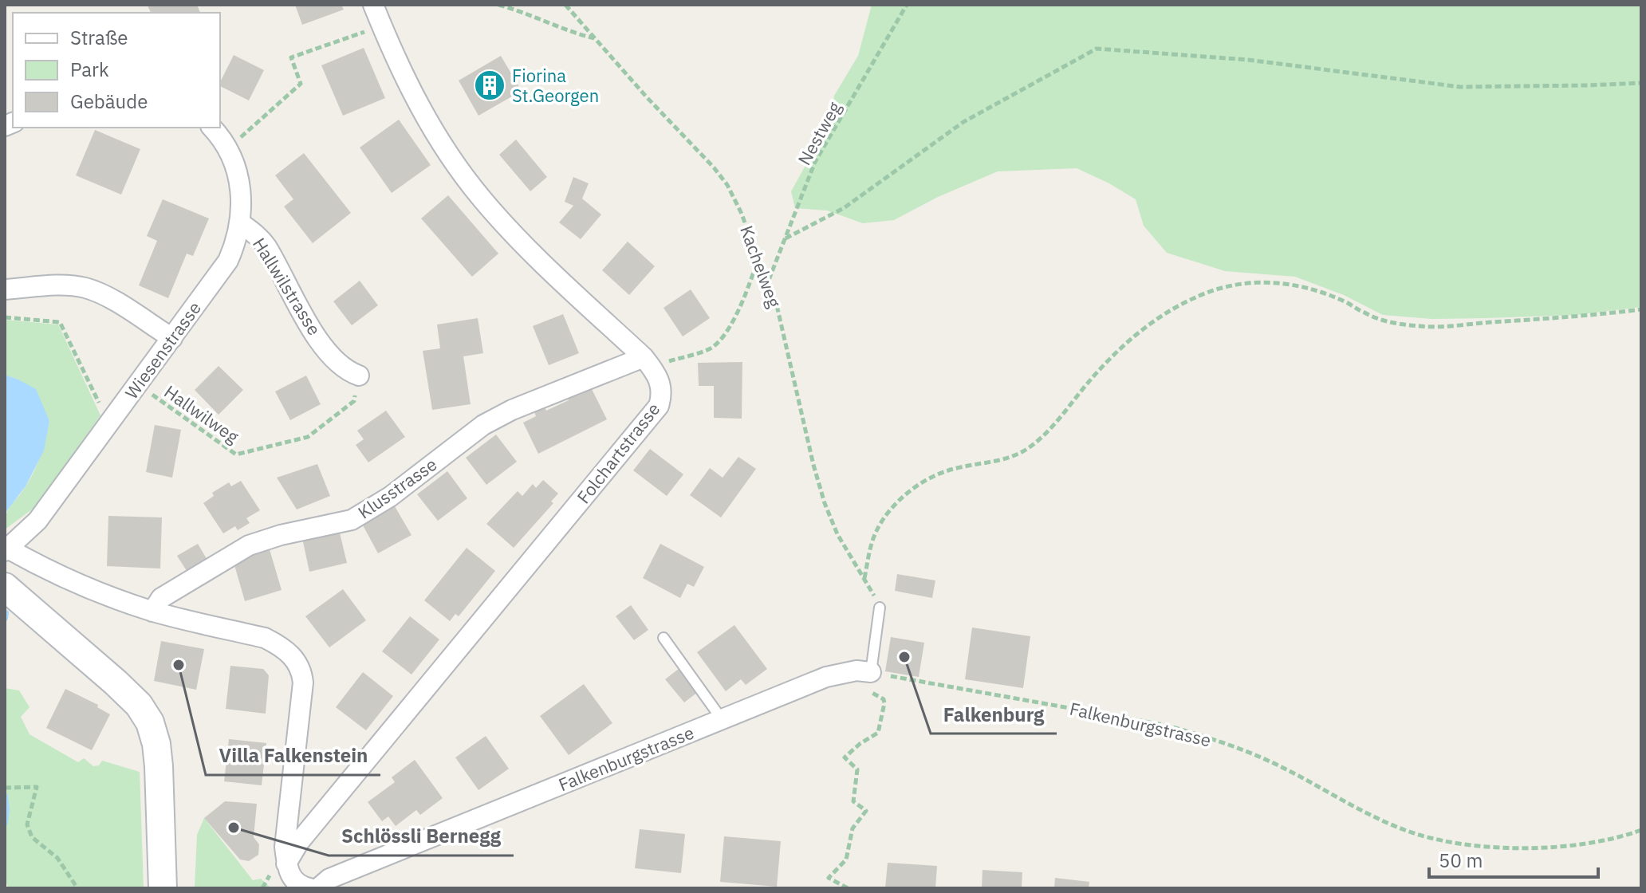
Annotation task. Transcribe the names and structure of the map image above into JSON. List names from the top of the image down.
{
  "streets": {
    "street": [
      "Hallwilstrasse",
      "Wiesenstrasse",
      "Folchartstrasse",
      "Klusstrasse",
      "Falkenburgstrasse"
    ],
    "path": ["Nestweg", "Kachelweg", "Hallwilweg"]
  },
  "crossings": [
    ["Nestweg", "Kachelweg"],
    ["Hallwilstrasse", "Wiesenstrasse"],
    ["Hallwilstrasse", "Hallwilweg"],
    ["Folchartstrasse", "Klusstrasse"]
  ],
  "places": {
    "building": ["Fiorina St.Georgen"],
    "other": ["Falkenburg", "Villa Falkenstein", "Schlössli Bernegg"]
  },
  "legend": ["Straße", "Park", "Gebäude"],
  "scale_bar": "50 m"
}
